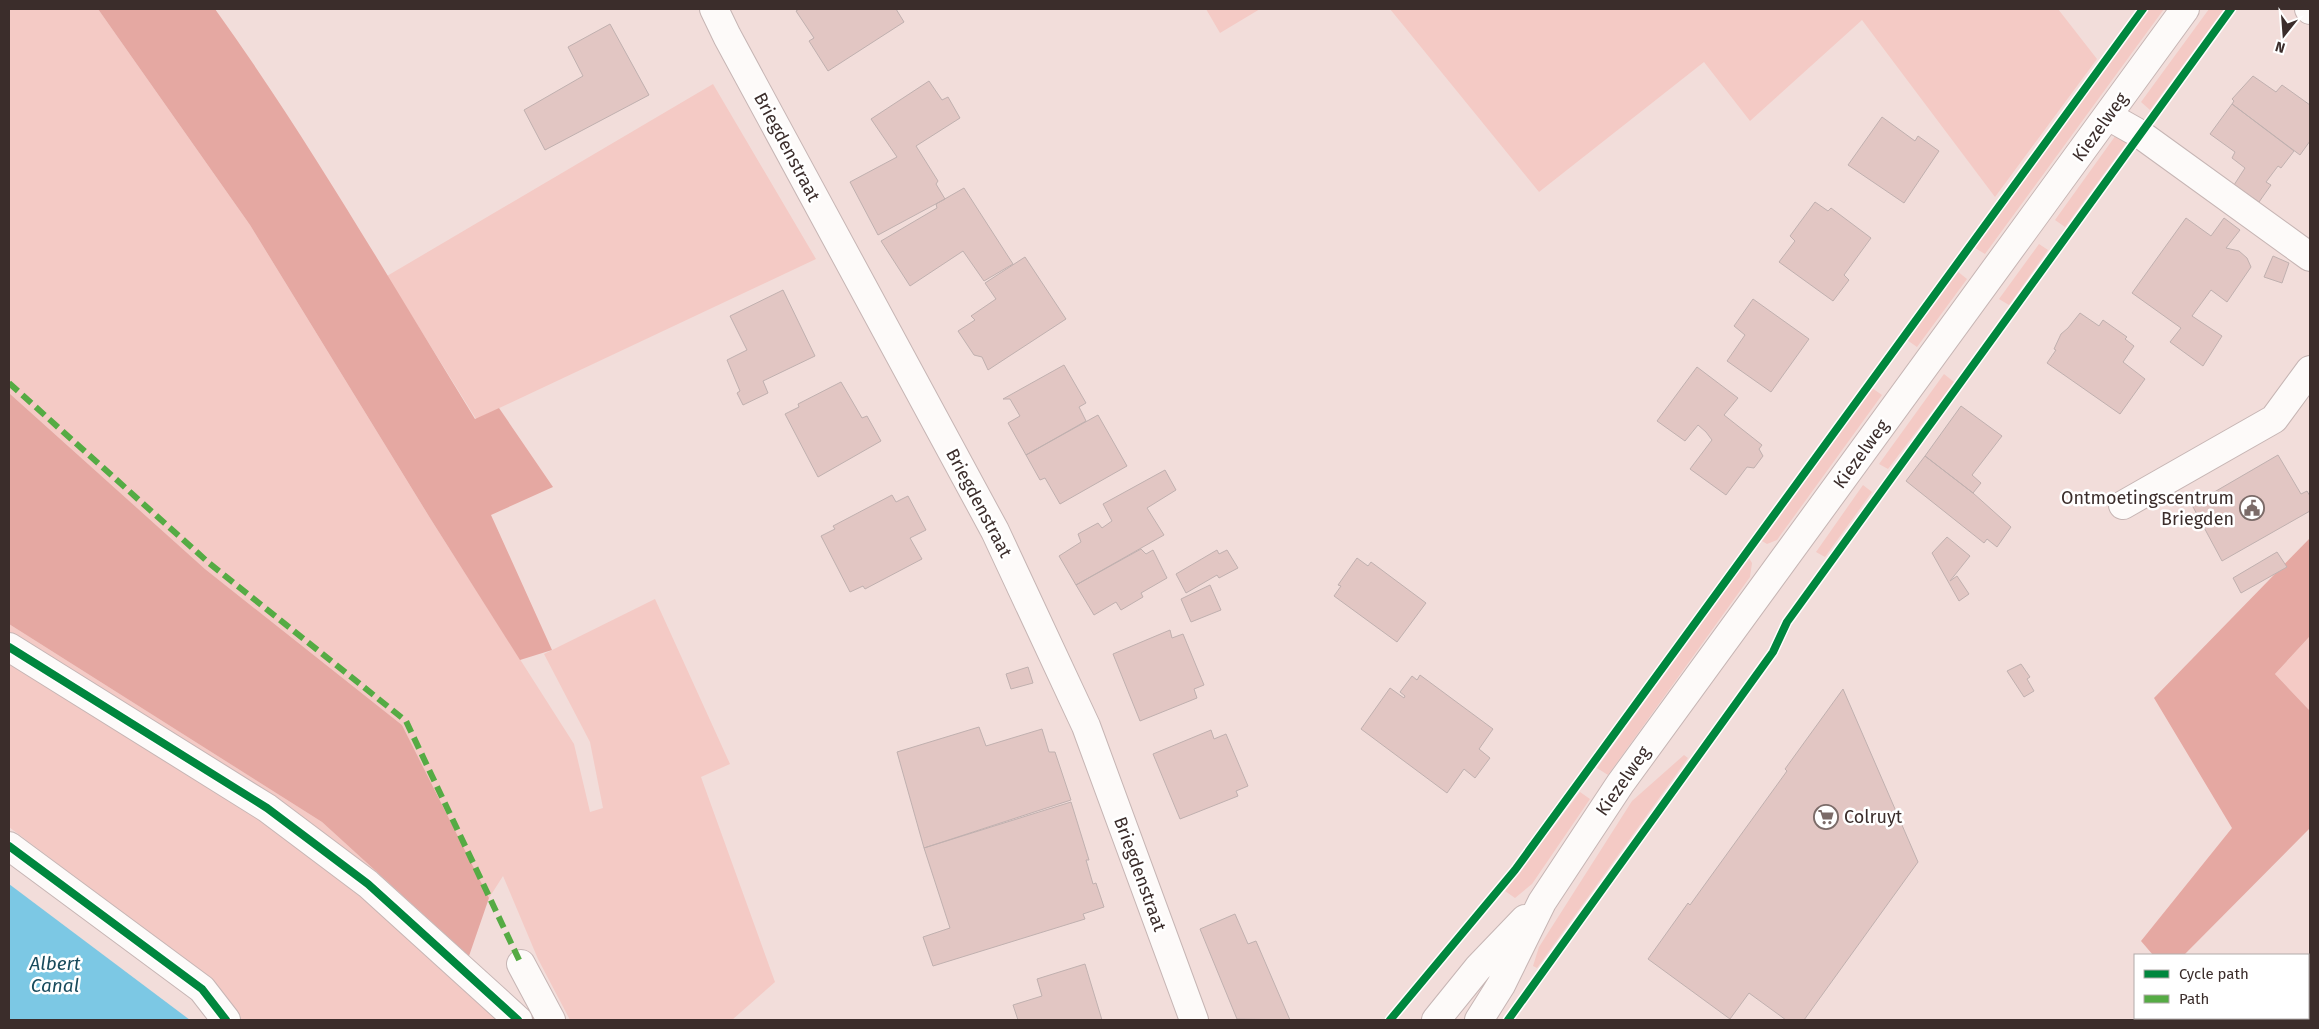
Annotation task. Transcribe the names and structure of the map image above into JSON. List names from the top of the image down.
{
  "streets": {
    "main road": ["Kiezelweg", "Briegdenstraat"]
  },
  "water": ["Albert Canal"],
  "places": {
    "public building": ["Ontmoetingscentrum Briegden"],
    "supermarket": ["Colruyt"]
  },
  "legend": ["Cycle path", "Path"],
  "north": "bottom"
}
